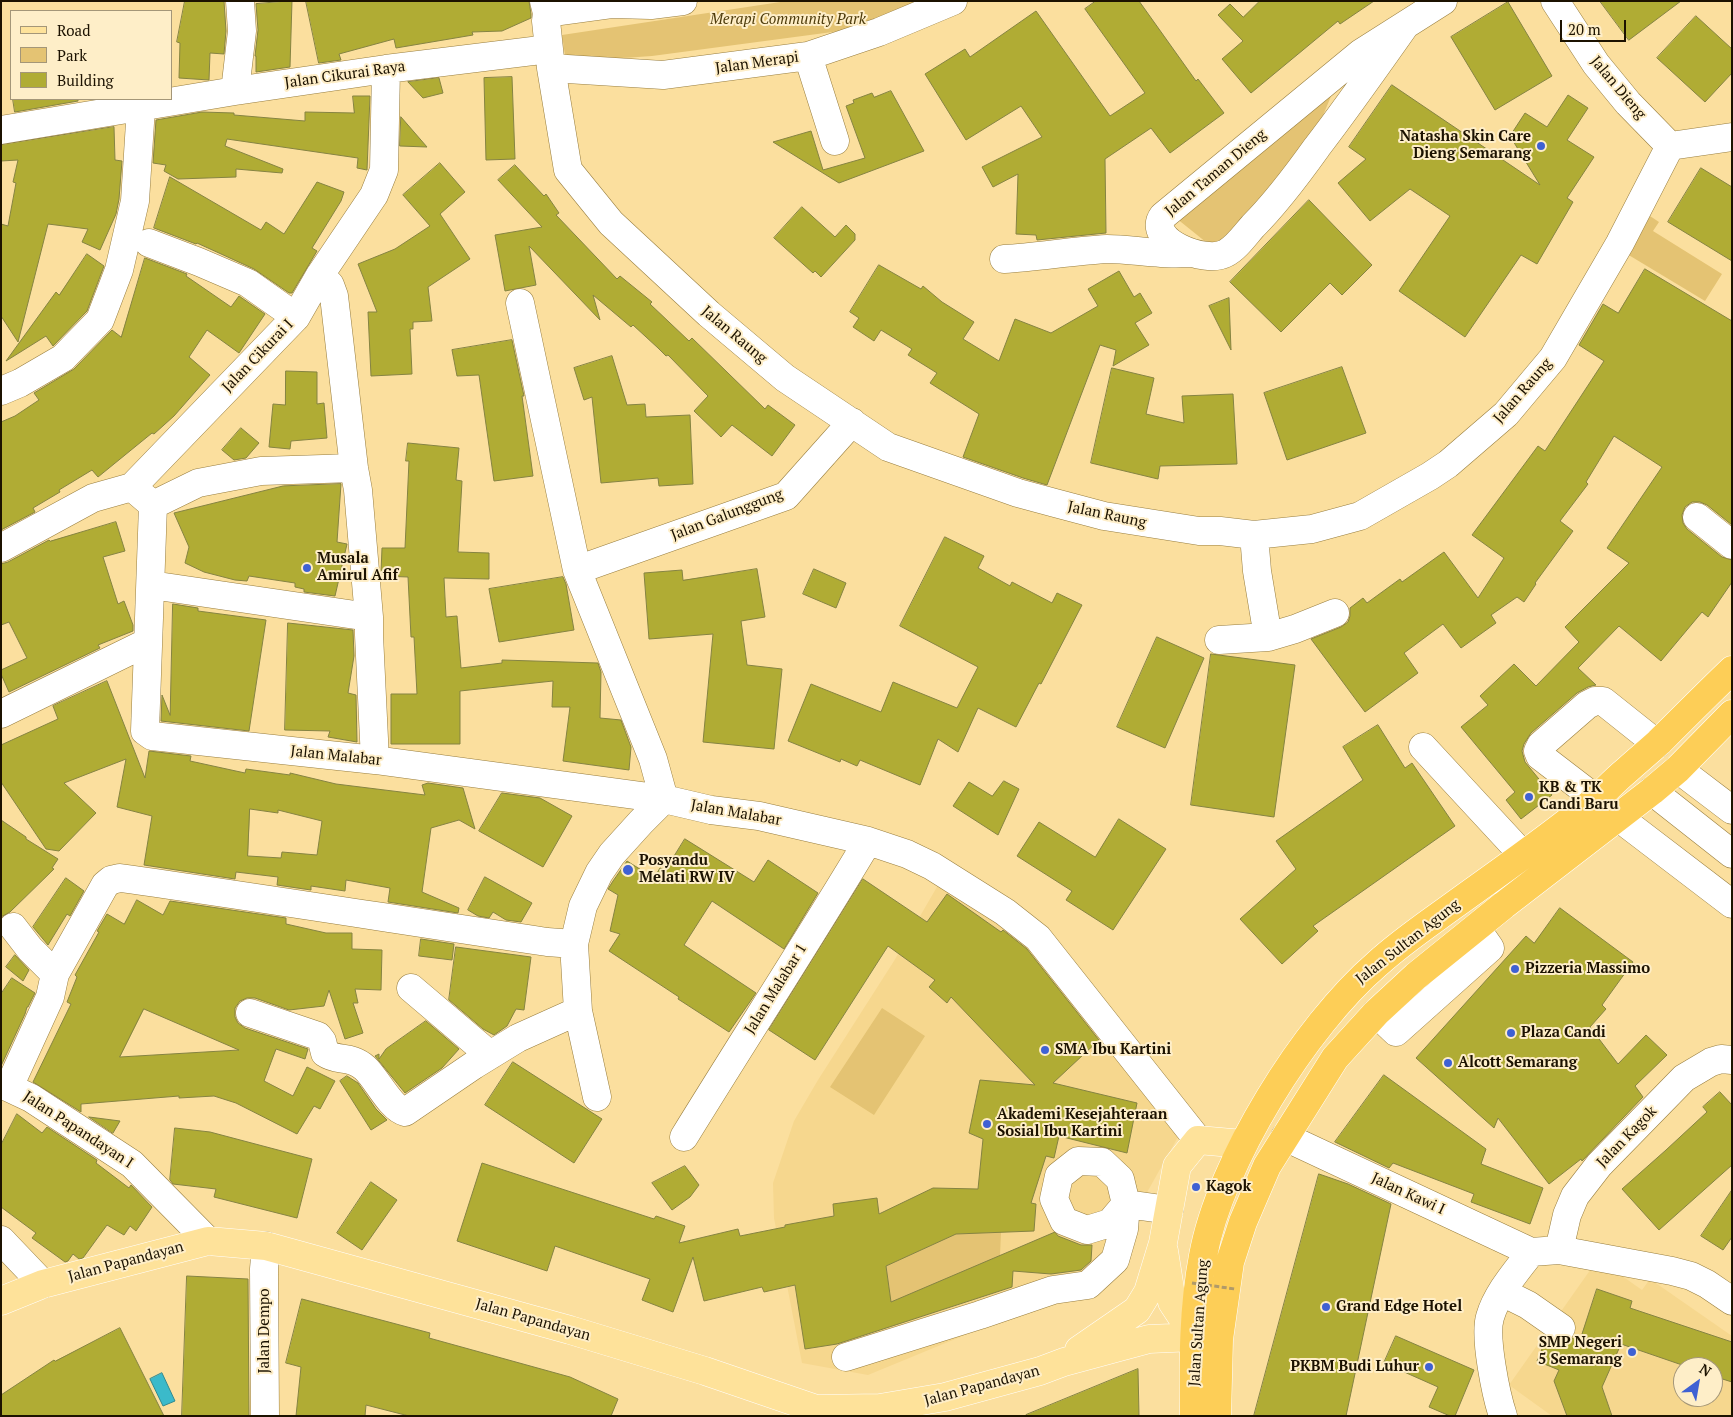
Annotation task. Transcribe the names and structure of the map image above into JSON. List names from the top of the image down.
{
  "streets": {
    "highway": ["Jalan Sultan Agung"],
    "main road": ["Jalan Papandayan"],
    "street": [
      "Jalan Merapi",
      "Jalan Cikurai Raya",
      "Jalan Dieng",
      "Jalan Taman Dieng",
      "Jalan Raung",
      "Jalan Cikurai I",
      "Jalan Galunggung",
      "Jalan Malabar",
      "Jalan Malabar 1",
      "Jalan Papandayan I",
      "Jalan Kagok",
      "Jalan Kawi I",
      "Jalan Dempo"
    ]
  },
  "crossings": [
    ["Jalan Merapi", "Jalan Cikurai Raya"],
    ["Jalan Merapi", "Jalan Raung"],
    ["Jalan Cikurai Raya", "Jalan Raung"],
    ["Jalan Cikurai Raya", "Jalan Cikurai I"],
    ["Jalan Dieng", "Jalan Raung"],
    ["Jalan Raung", "Jalan Galunggung"],
    ["Jalan Malabar", "Jalan Malabar 1"],
    ["Jalan Malabar", "Jalan Papandayan"],
    ["Jalan Sultan Agung", "Jalan Kawi I"],
    ["Jalan Sultan Agung", "Jalan Papandayan"],
    ["Jalan Papandayan I", "Jalan Papandayan"],
    ["Jalan Kagok", "Jalan Kawi I"],
    ["Jalan Papandayan", "Jalan Dempo"]
  ],
  "parks": ["Merapi Community Park"],
  "places": [
    "Natasha Skin Care Dieng Semarang",
    "Musala Amirul Afif",
    "KB & TK Candi Baru",
    "Posyandu Melati RW IV",
    "Pizzeria Massimo",
    "Plaza Candi",
    "SMA Ibu Kartini",
    "Alcott Semarang",
    "Akademi Kesejahteraan Sosial Ibu Kartini",
    "Kagok",
    "Grand Edge Hotel",
    "SMP Negeri 5 Semarang",
    "PKBM Budi Luhur"
  ],
  "legend": ["Road", "Park", "Building"],
  "scale_bar": "20 m",
  "north": "top right"
}
